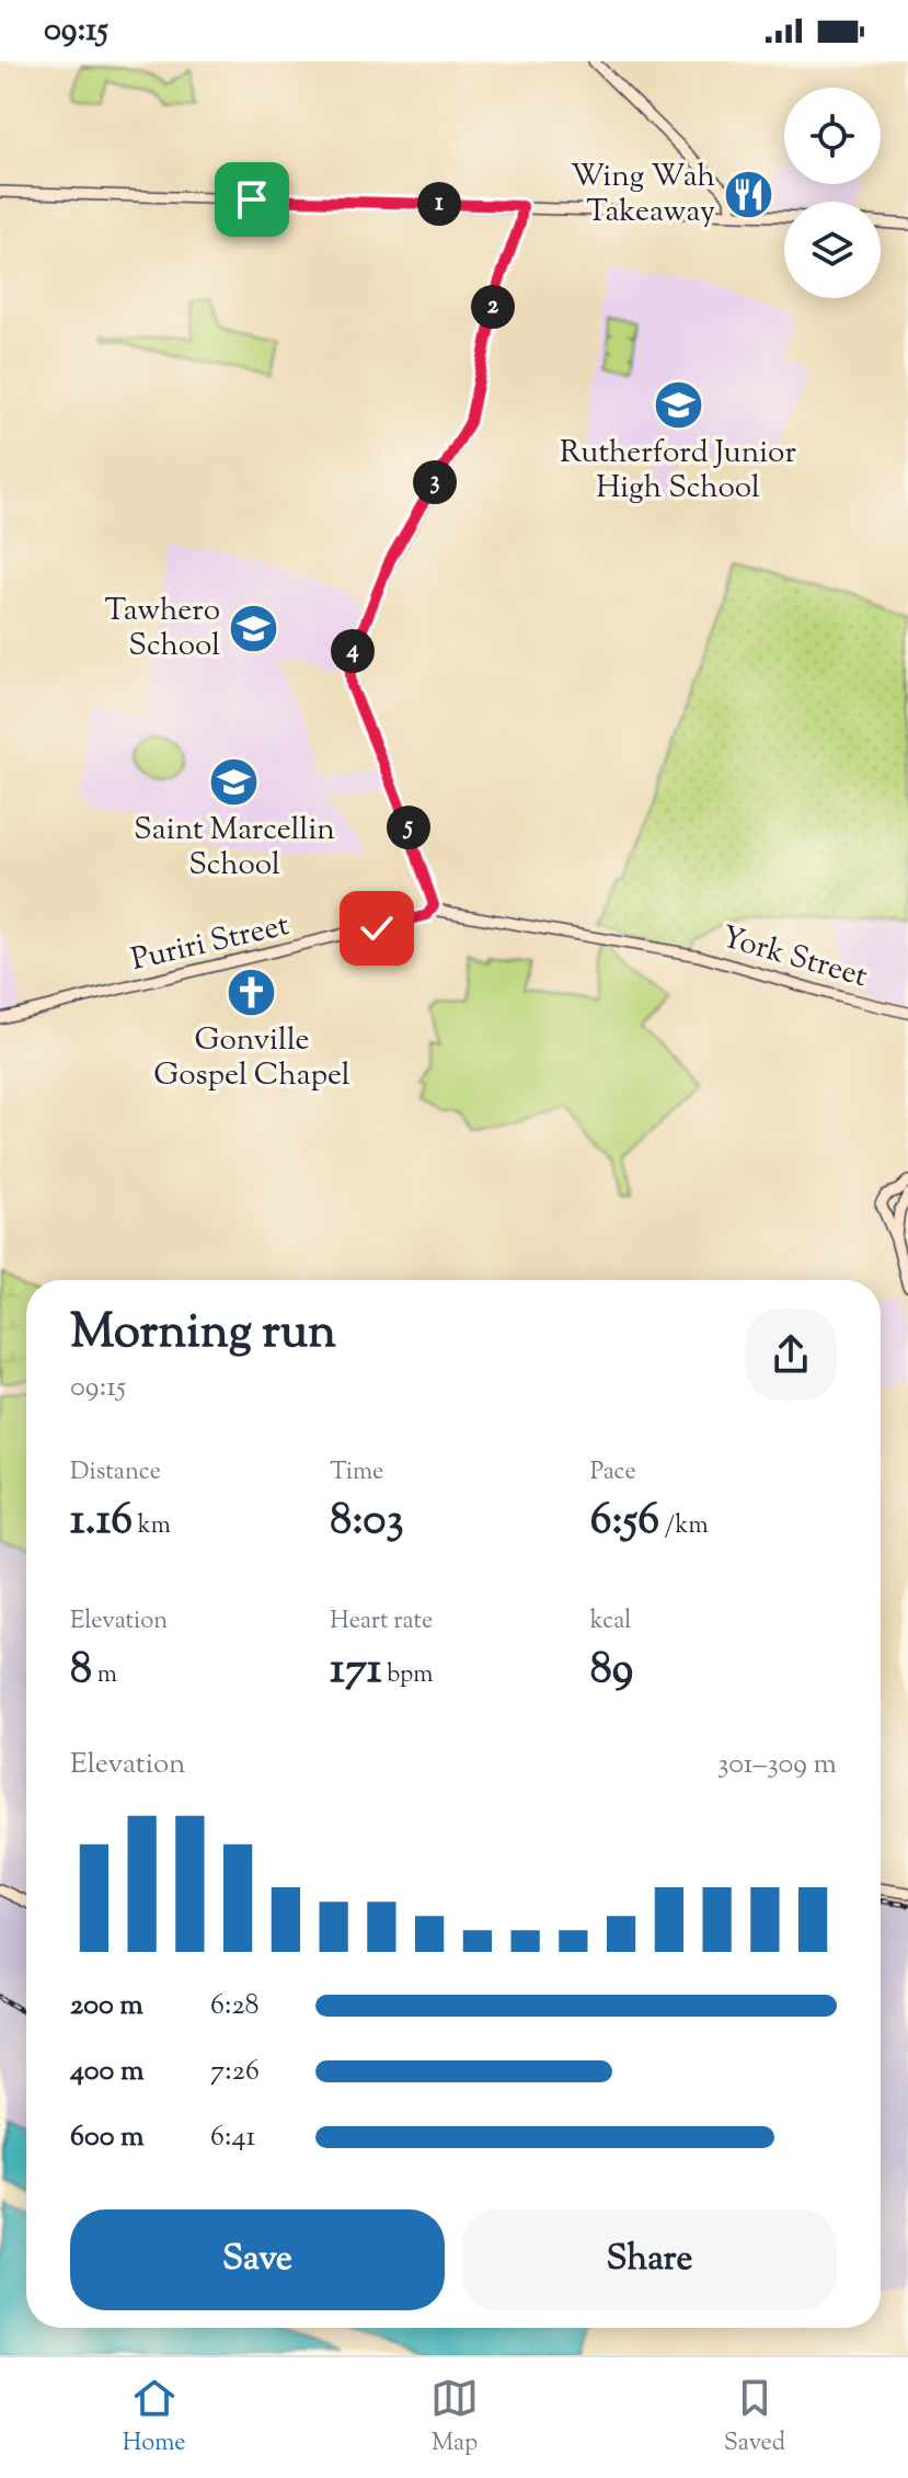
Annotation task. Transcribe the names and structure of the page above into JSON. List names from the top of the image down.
{
  "streets": {
    "main road": ["Puriri Street", "York Street"]
  },
  "crossings": [
    ["Puriri Street", "York Street"]
  ],
  "places": {
    "restaurant": ["Wing Wah Takeaway"],
    "school or university": ["Rutherford Junior High School", "Tawhero School", "Saint Marcellin School"],
    "church": ["Gonville Gospel Chapel"]
  },
  "page": {
    "status": "09:15",
    "pins": [
      "1",
      "2",
      "3",
      "4",
      "5"
    ],
    "heading": ["Morning run", "09:15"],
    "stats": [
      ["Distance", "1.16 km"],
      ["Time", "8:03"],
      ["Pace", "6:56 /km"],
      ["Elevation", "8 m"],
      ["Heart rate", "171 bpm"],
      ["kcal", "89"]
    ],
    "chart": ["Elevation", "301–309 m"],
    "list": [
      {
        "name": "200 m",
        "note": "6:28"
      },
      {
        "name": "400 m",
        "note": "7:26"
      },
      {
        "name": "600 m",
        "note": "6:41"
      }
    ],
    "buttons": ["Save", "Share"],
    "tabs": ["Home", "Map", "Saved"]
  }
}
